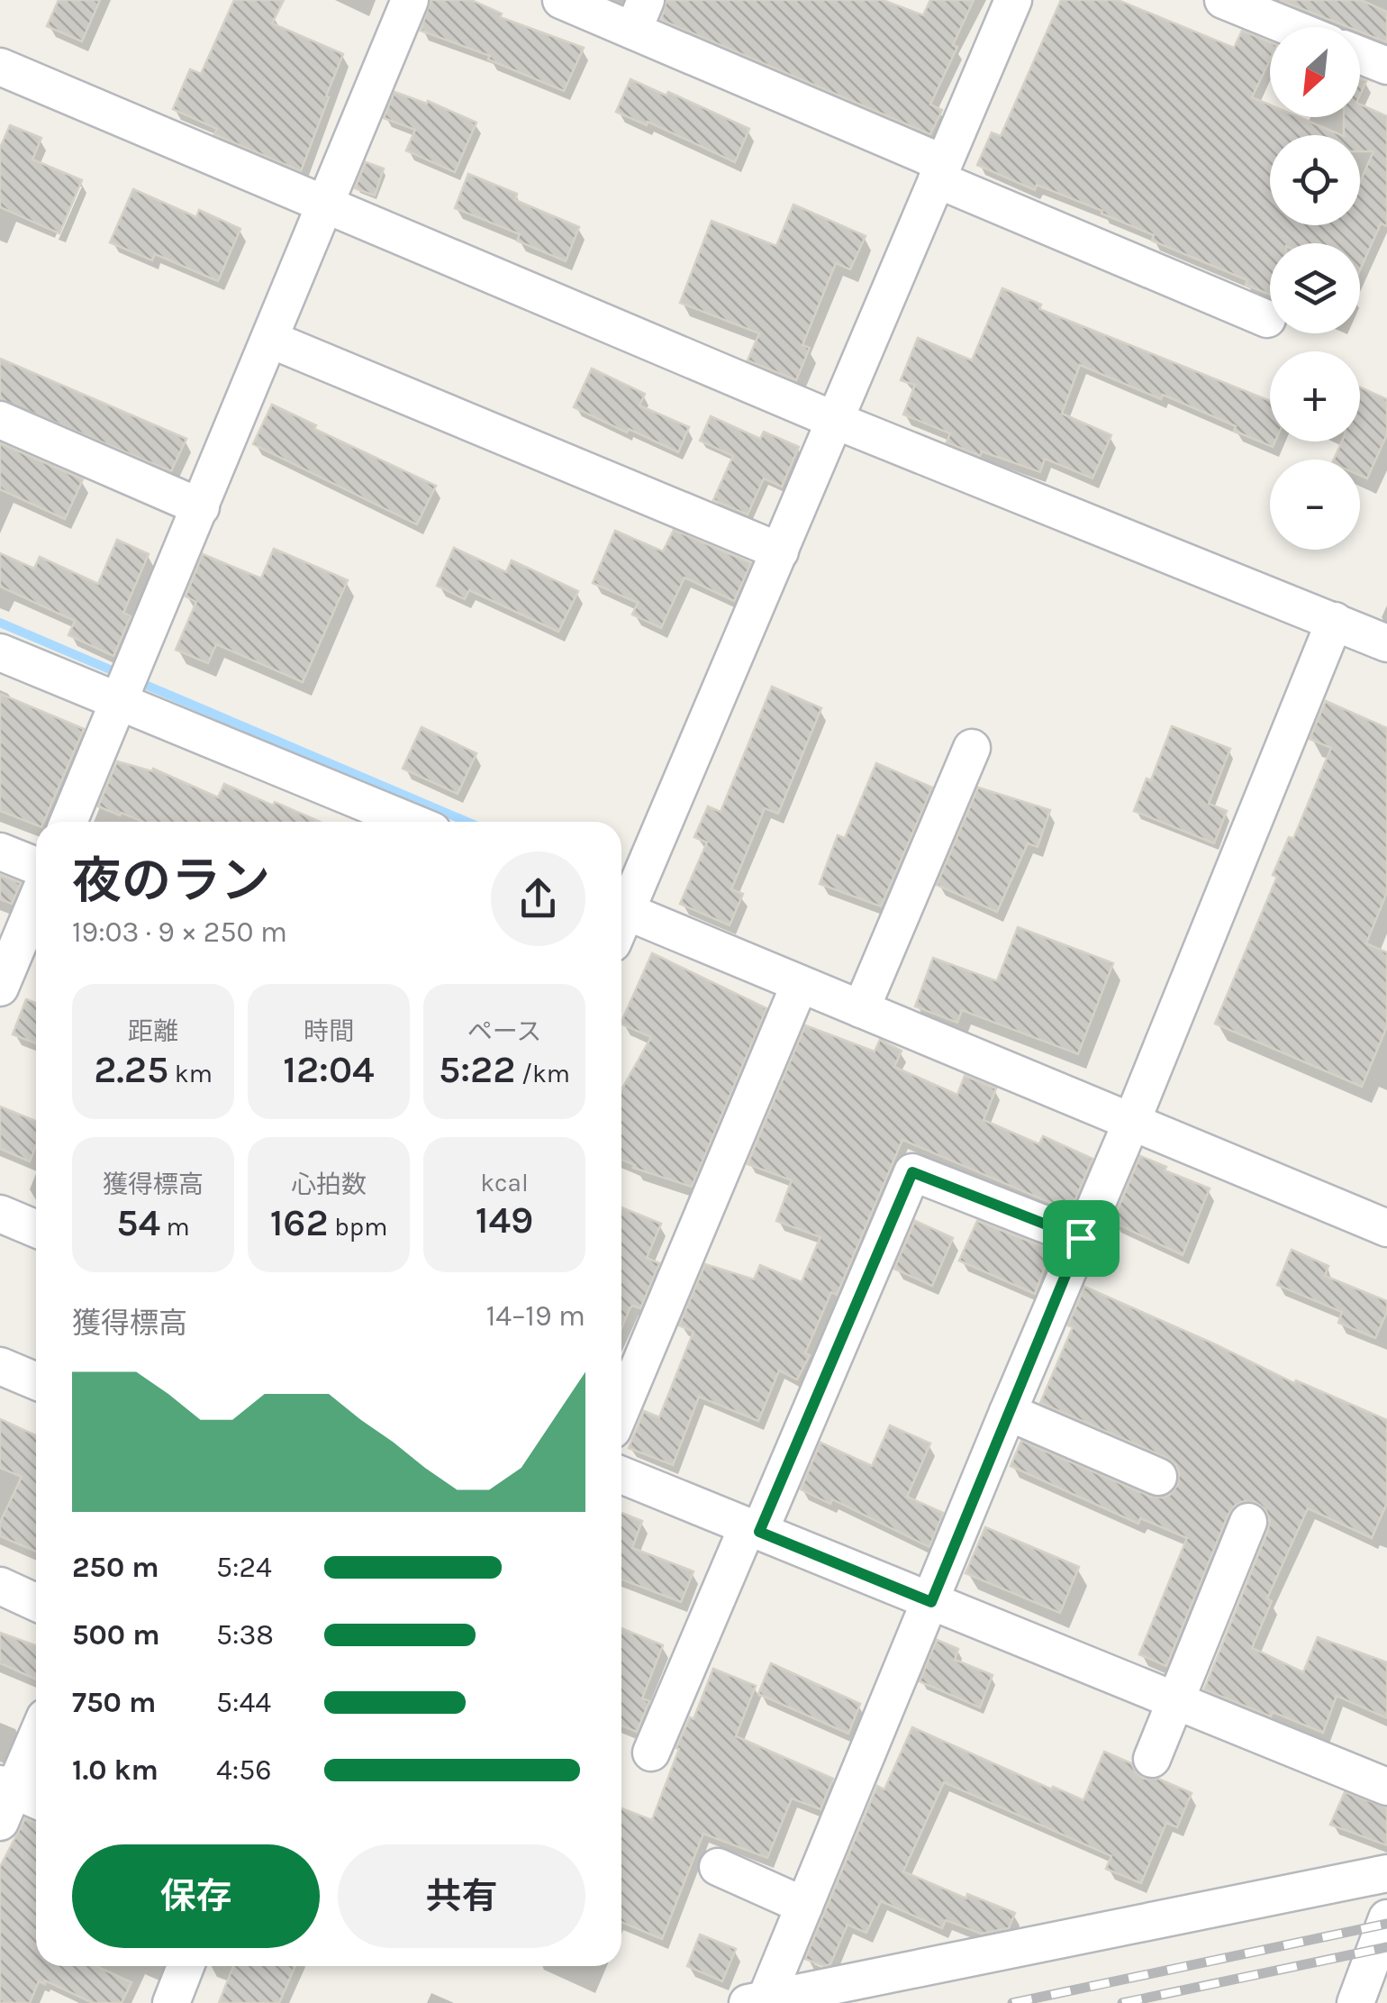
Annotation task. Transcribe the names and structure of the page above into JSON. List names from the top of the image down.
{
  "north": "bottom left",
  "page": {
    "map_buttons": ["+", "−"],
    "heading": ["夜のラン", "19:03 · 9 × 250 m"],
    "stats": [
      ["距離", "2.25 km"],
      ["時間", "12:04"],
      ["ペース", "5:22 /km"],
      ["獲得標高", "54 m"],
      ["心拍数", "162 bpm"],
      ["kcal", "149"]
    ],
    "chart": ["獲得標高", "14–19 m"],
    "list": [
      {
        "name": "250 m",
        "note": "5:24"
      },
      {
        "name": "500 m",
        "note": "5:38"
      },
      {
        "name": "750 m",
        "note": "5:44"
      },
      {
        "name": "1.0 km",
        "note": "4:56"
      }
    ],
    "buttons": ["保存", "共有"]
  }
}
